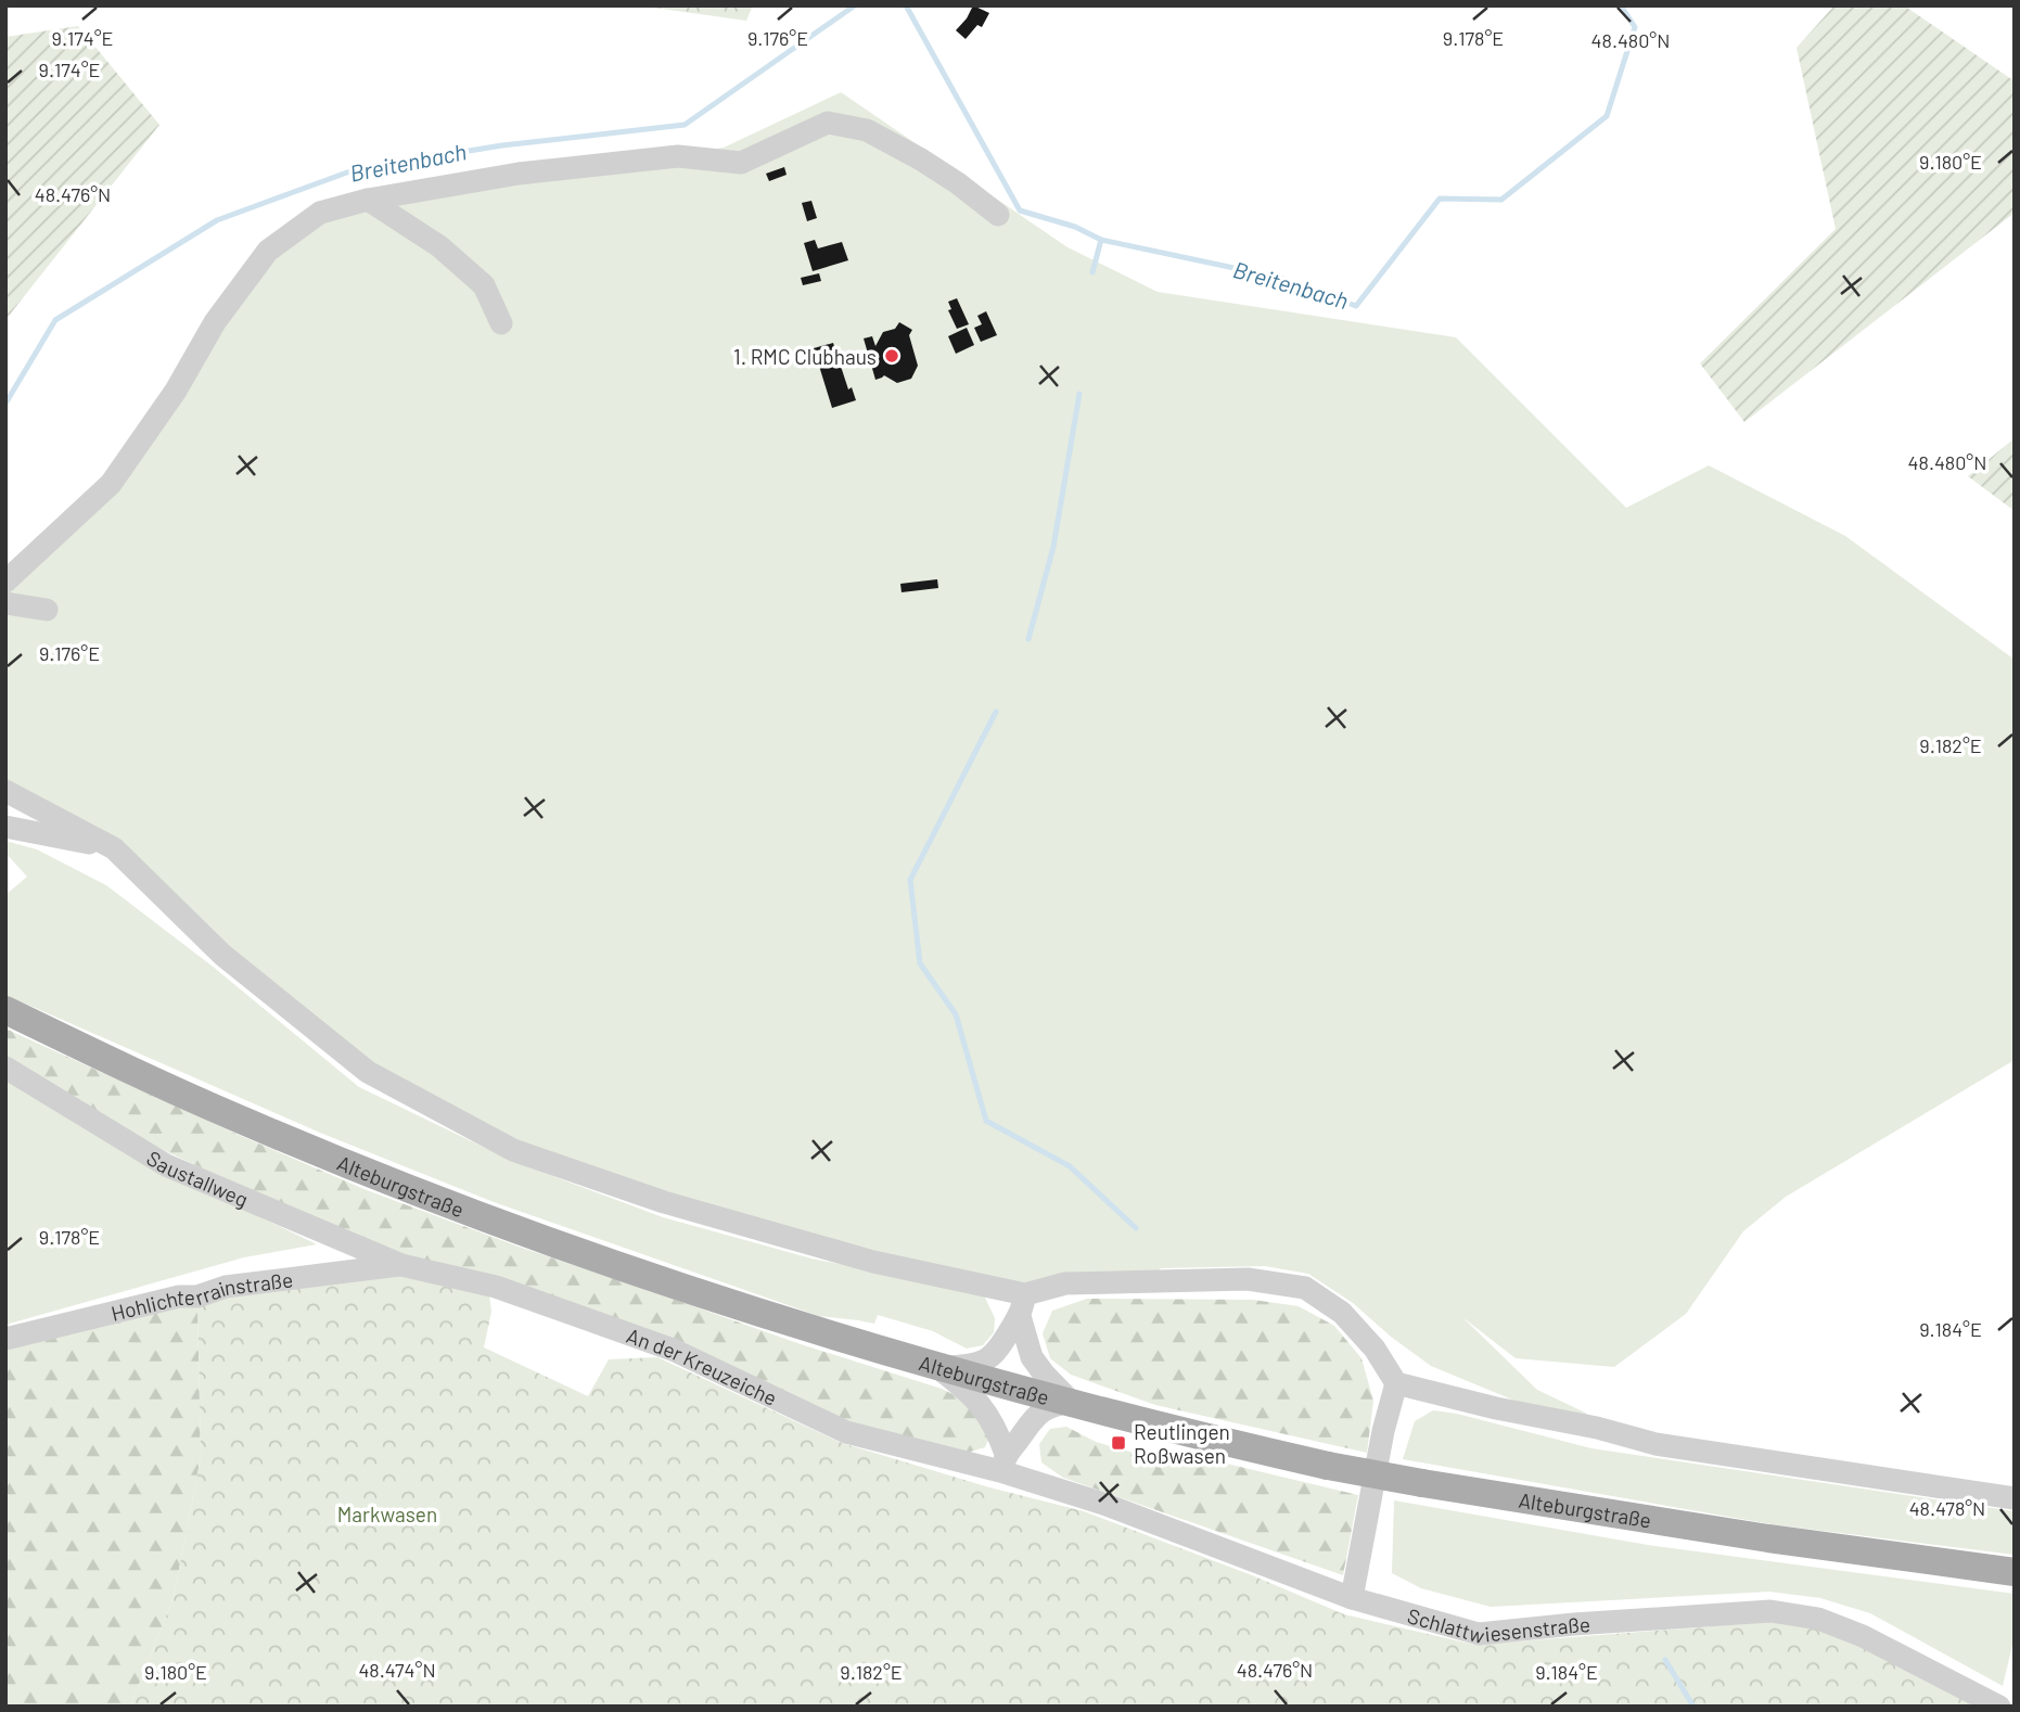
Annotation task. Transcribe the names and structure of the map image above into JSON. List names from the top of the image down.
{
  "streets": {
    "main road": ["Alteburgstraße"],
    "street": [
      "Saustallweg",
      "Hohlichterrainstraße",
      "An der Kreuzeiche",
      "Schlattwiesenstraße"
    ]
  },
  "crossings": [
    ["Saustallweg", "Hohlichterrainstraße"],
    ["Saustallweg", "An der Kreuzeiche"],
    ["Hohlichterrainstraße", "An der Kreuzeiche"],
    ["An der Kreuzeiche", "Schlattwiesenstraße"]
  ],
  "water": ["Breitenbach"],
  "parks": ["Markwasen"],
  "places": {
    "other": ["1. RMC Clubhaus"],
    "transit": ["Reutlingen Roßwasen"]
  },
  "coordinates": [
    "9.174°E",
    "9.176°E",
    "9.178°E",
    "48.480°N",
    "9.180°E",
    "48.476°N",
    "9.182°E",
    "9.184°E",
    "48.478°N",
    "48.474°N"
  ]
}
